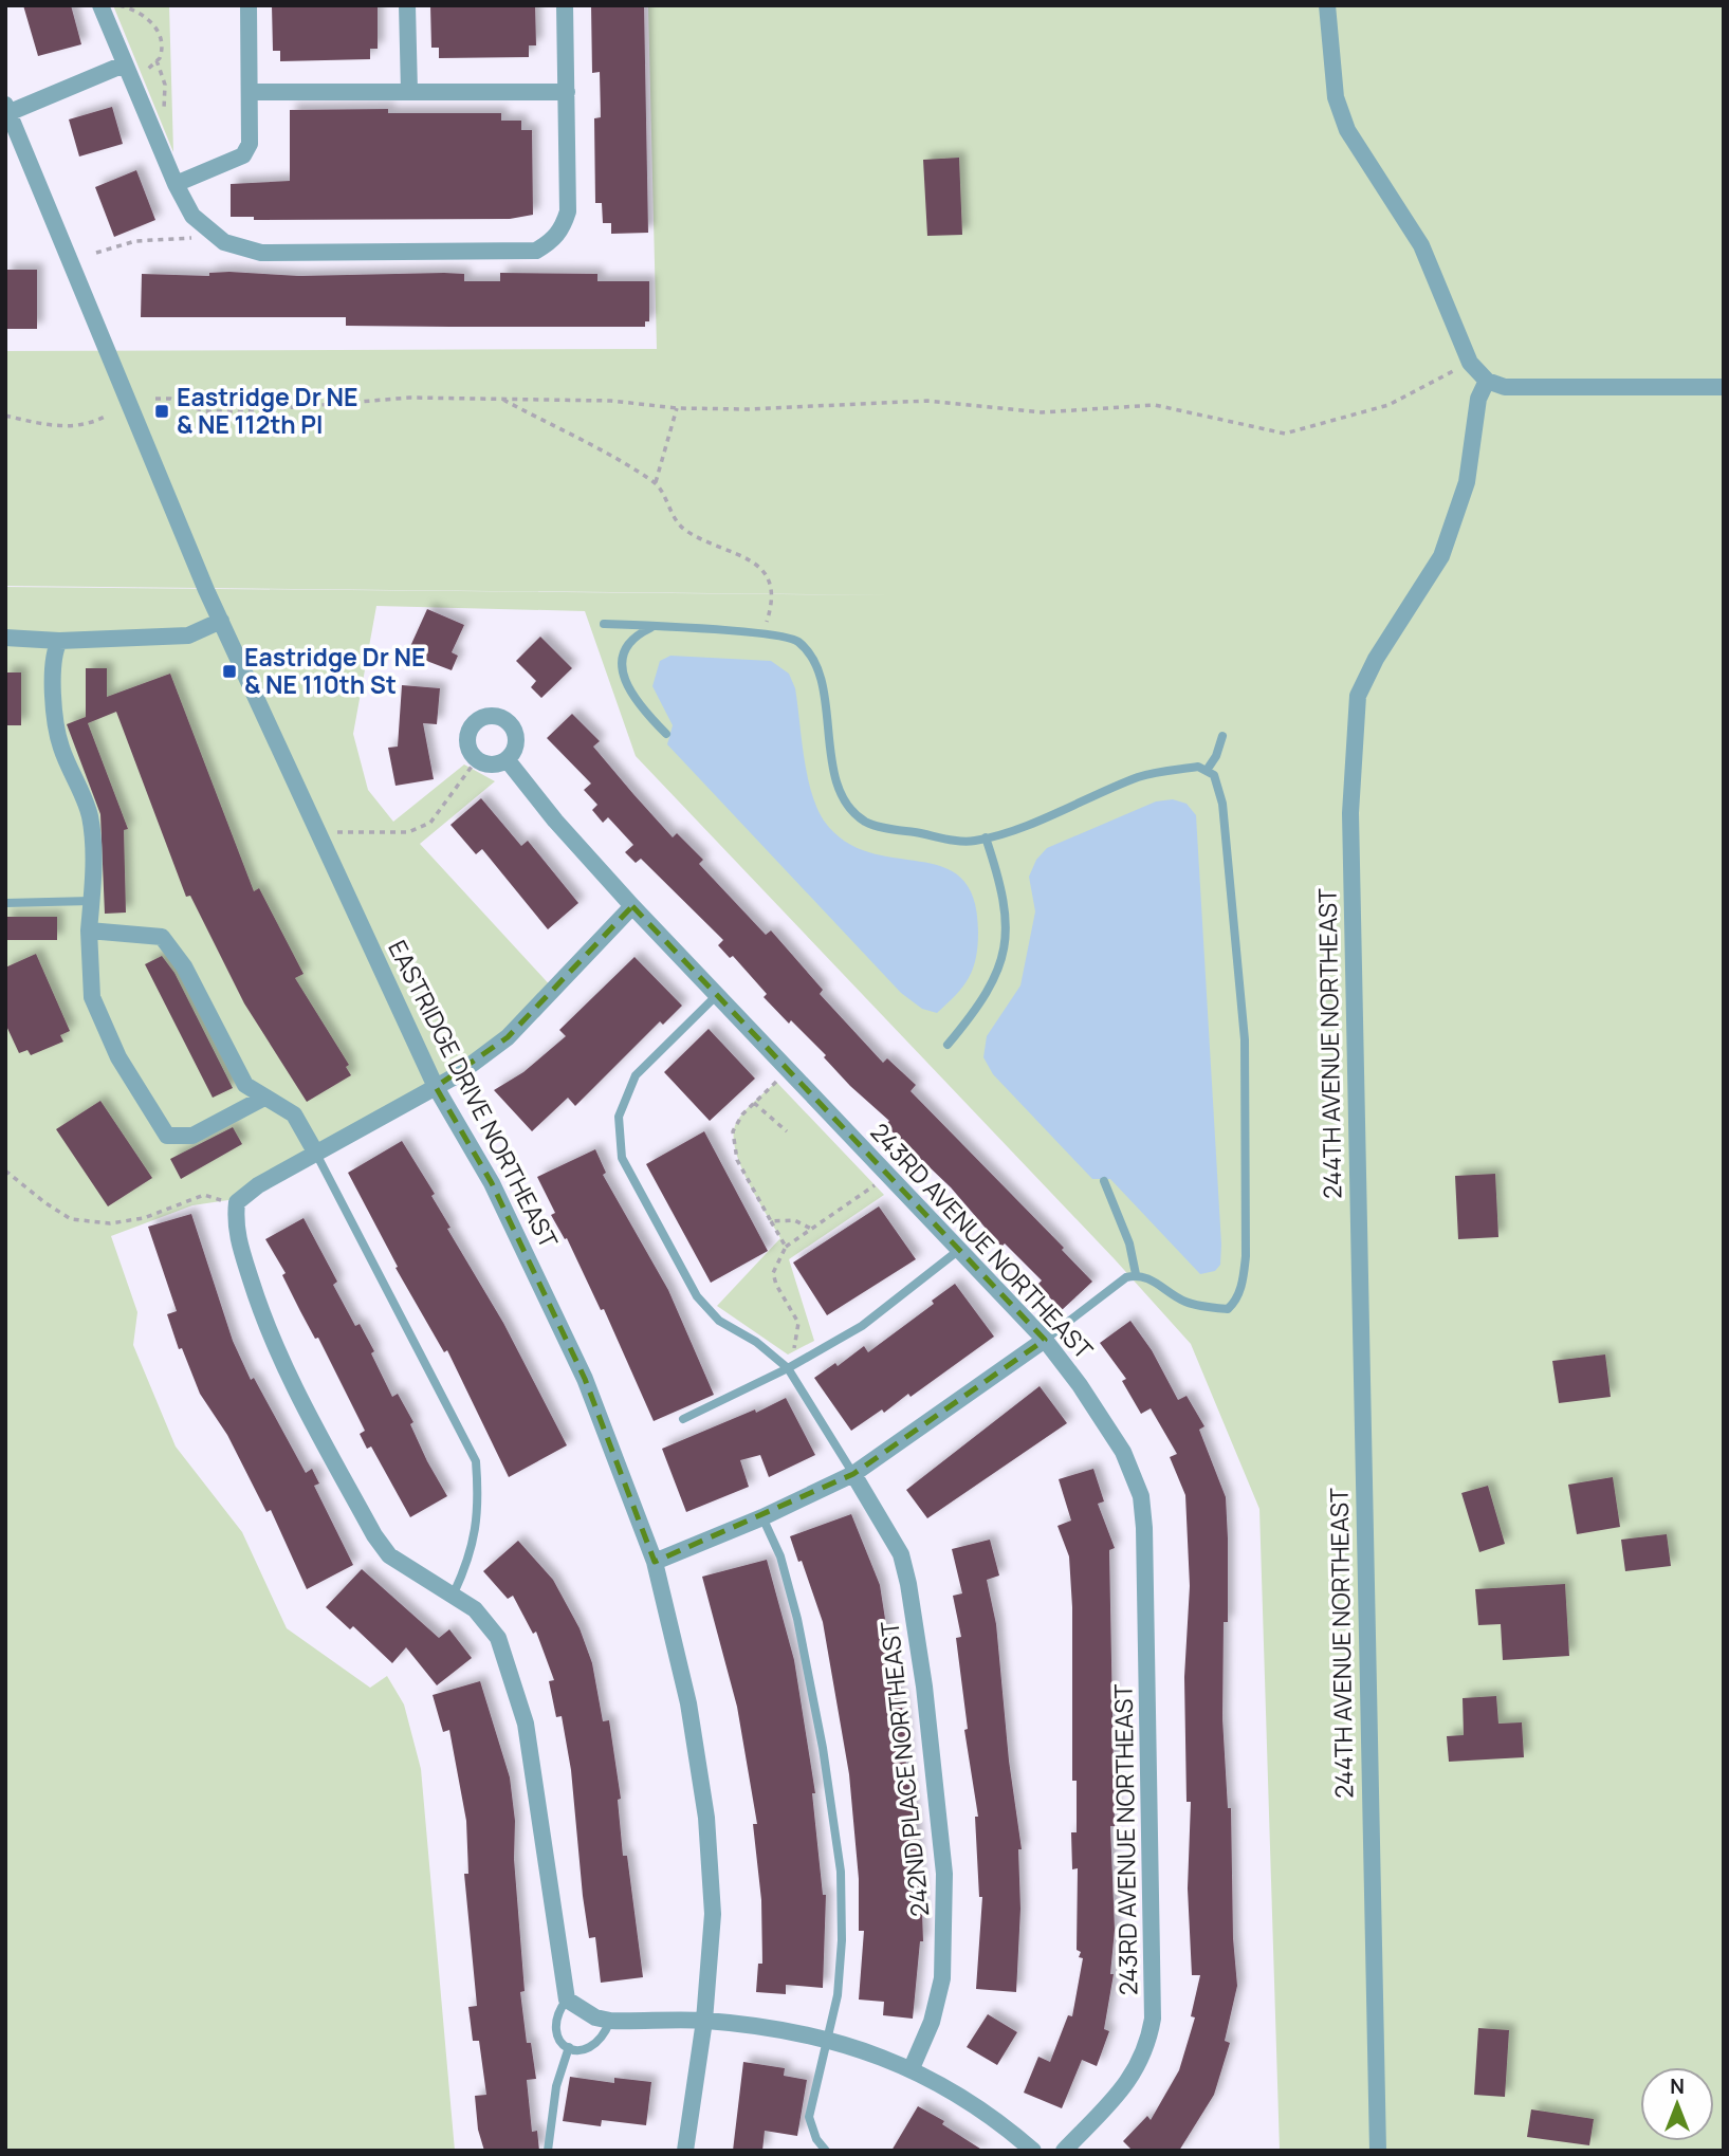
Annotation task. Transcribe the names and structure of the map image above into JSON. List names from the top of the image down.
{
  "streets": {
    "street": [
      "244TH AVENUE NORTHEAST",
      "EASTRIDGE DRIVE NORTHEAST",
      "243RD AVENUE NORTHEAST",
      "242ND PLACE NORTHEAST"
    ]
  },
  "places": {
    "transit": ["Eastridge Dr NE & NE 112th Pl", "Eastridge Dr NE & NE 110th St"]
  },
  "north": "top"
}
